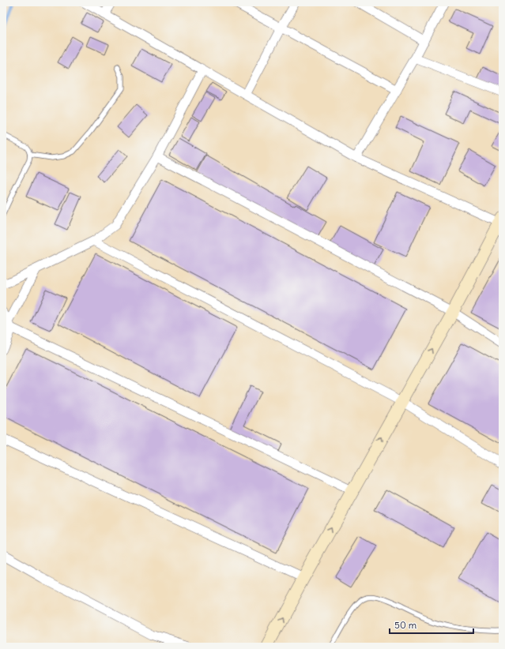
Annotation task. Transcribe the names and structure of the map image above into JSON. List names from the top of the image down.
{
  "scale_bar": "50 m"
}
